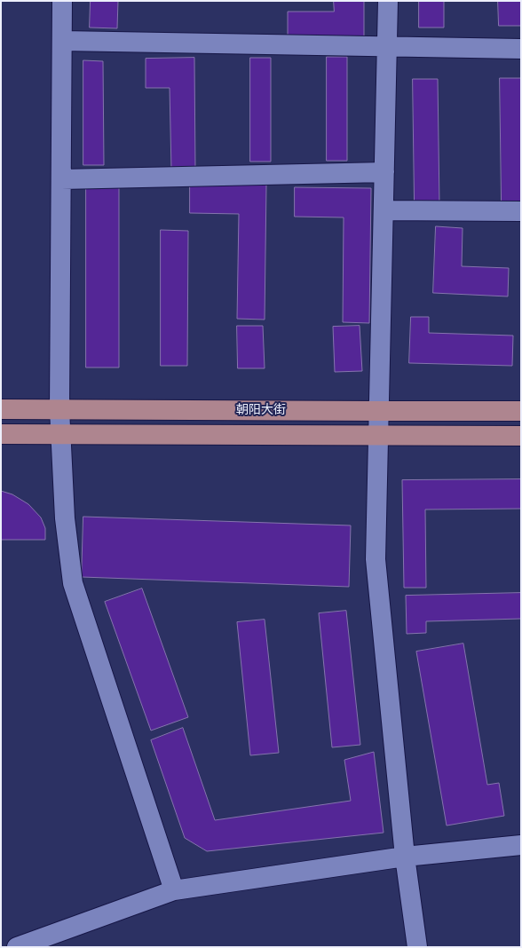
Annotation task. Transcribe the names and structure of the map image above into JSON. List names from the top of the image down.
{
  "streets": {
    "main road": ["朝阳大街"]
  }
}
